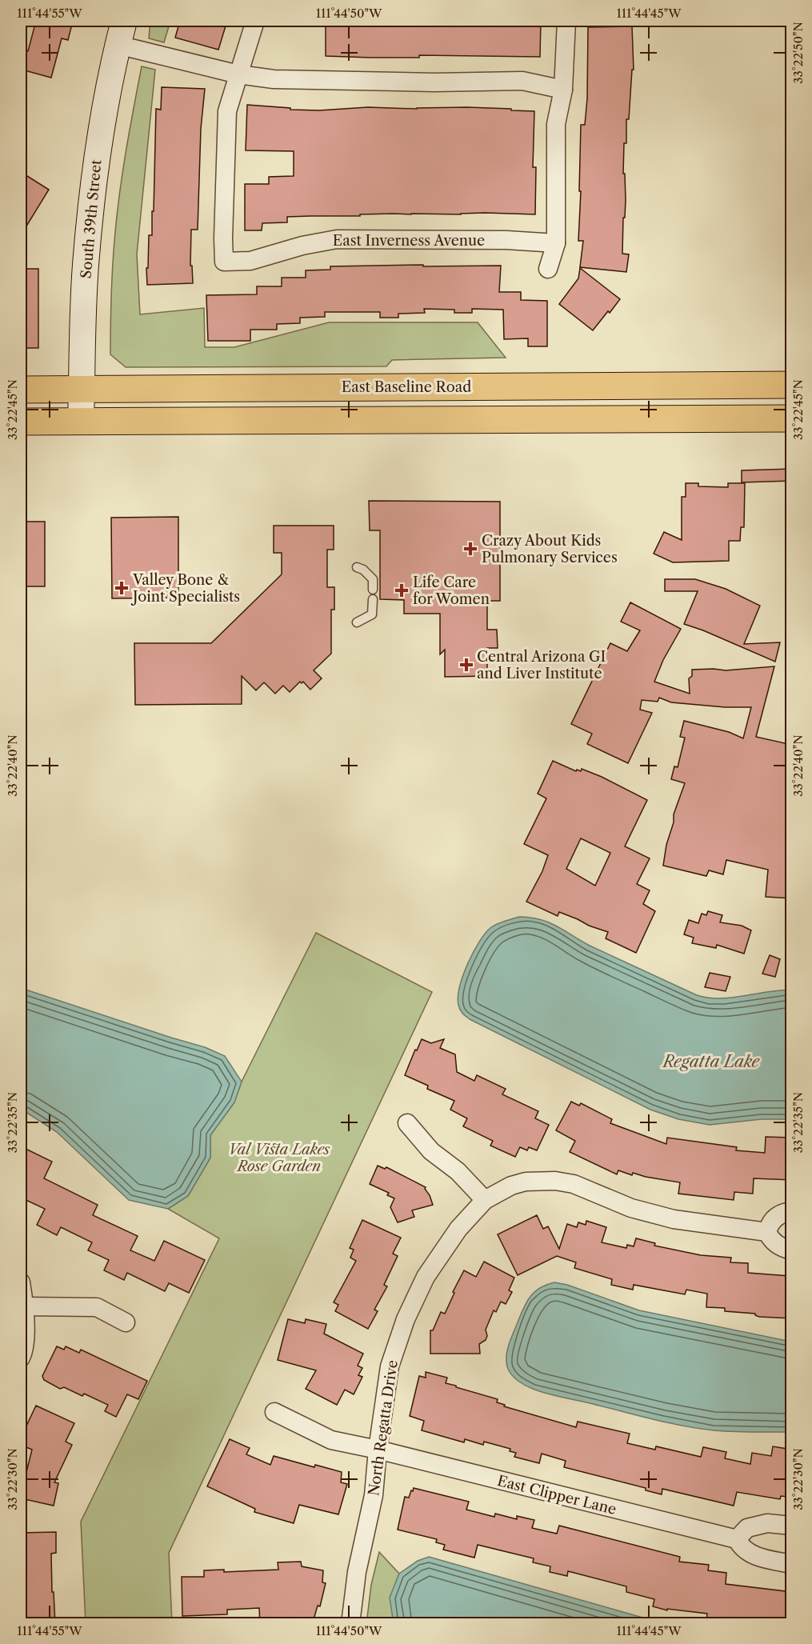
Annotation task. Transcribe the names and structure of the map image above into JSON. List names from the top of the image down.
{
  "streets": {
    "main road": ["East Baseline Road"],
    "street": [
      "South 39th Street",
      "East Inverness Avenue",
      "North Regatta Drive",
      "East Clipper Lane"
    ]
  },
  "crossings": [
    ["South 39th Street", "East Baseline Road"],
    ["North Regatta Drive", "East Clipper Lane"]
  ],
  "water": ["Regatta Lake"],
  "parks": ["Val Vista Lakes Rose Garden"],
  "places": {
    "health": [
      "Crazy About Kids Pulmonary Services",
      "Valley Bone & Joint Specialists",
      "Life Care for Women",
      "Central Arizona GI and Liver Institute"
    ]
  },
  "coordinates": [
    "111°44'55\"W",
    "111°44'50\"W",
    "111°44'45\"W",
    "33°22'50\"N",
    "33°22'45\"N",
    "33°22'40\"N",
    "33°22'35\"N",
    "33°22'30\"N"
  ]
}
